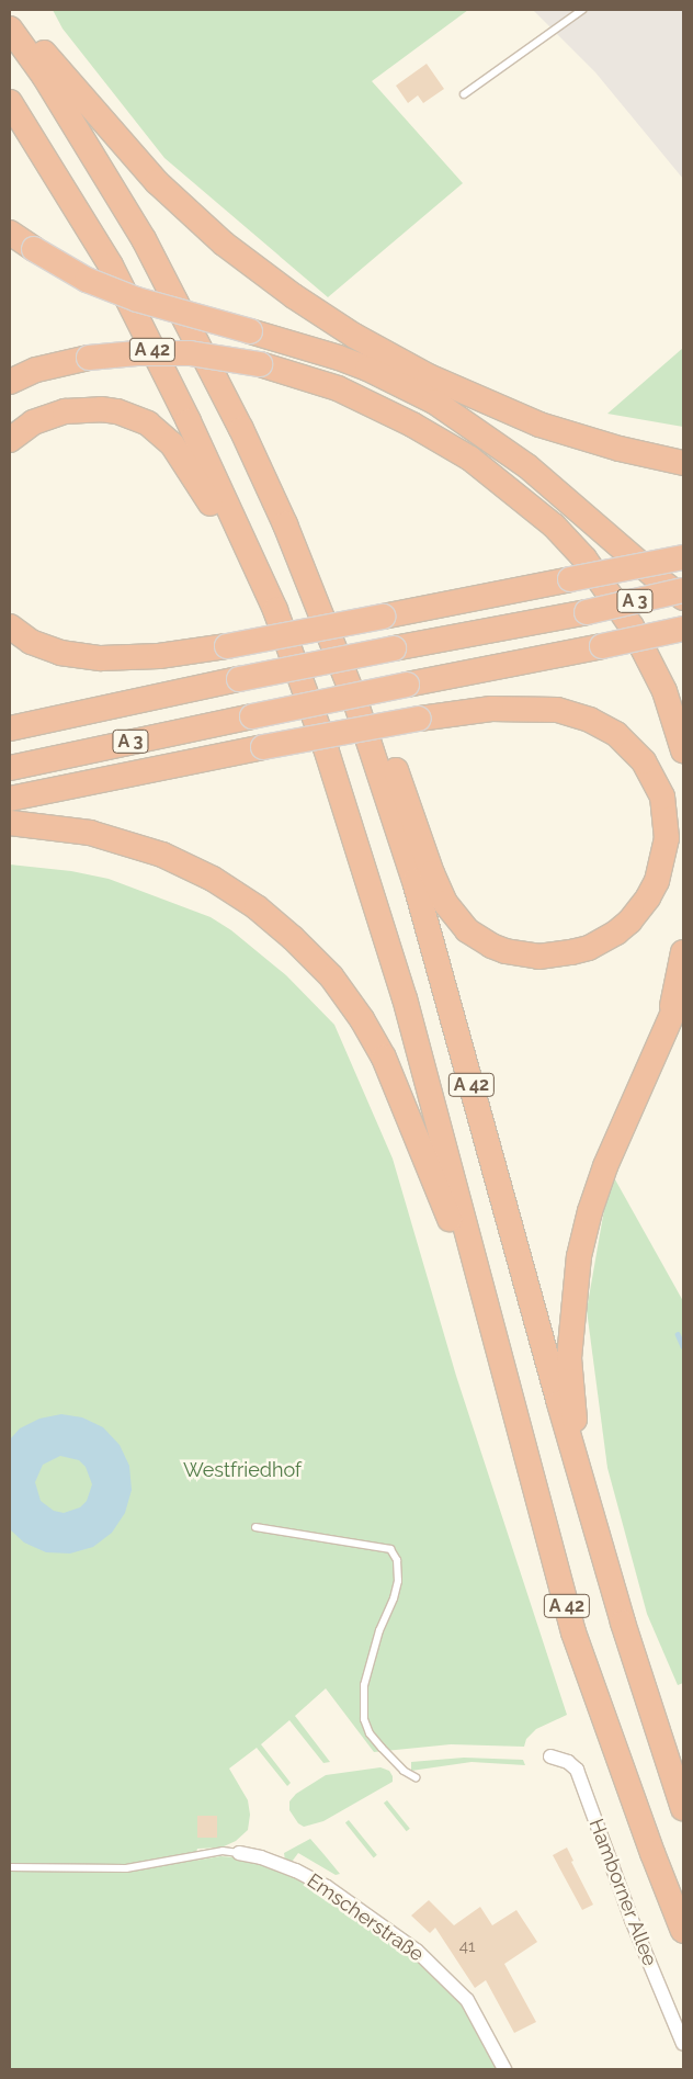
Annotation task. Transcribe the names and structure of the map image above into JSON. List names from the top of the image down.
{
  "streets": {
    "highway": ["A 42", "A 3"],
    "street": ["Hamborner Allee", "Emscherstraße"]
  },
  "parks": ["Westfriedhof"],
  "house_numbers": ["41"]
}
